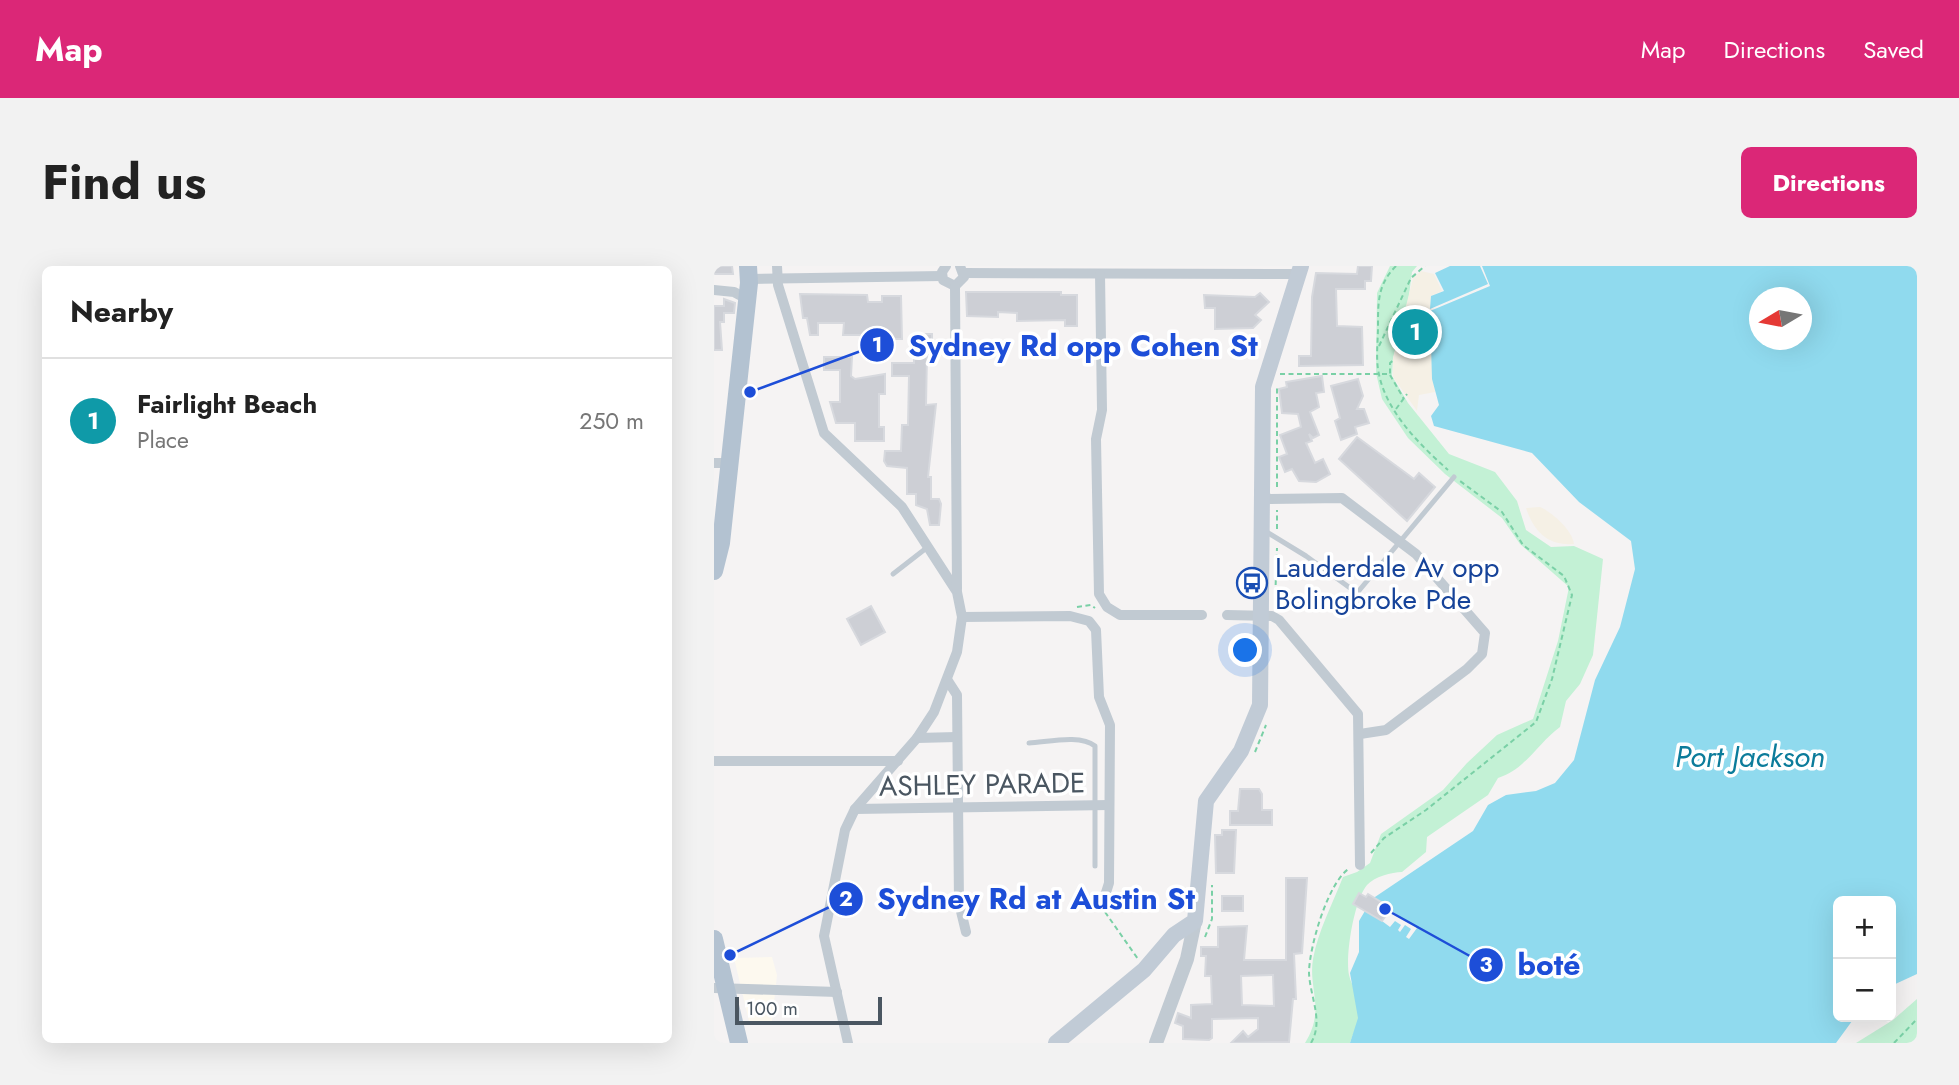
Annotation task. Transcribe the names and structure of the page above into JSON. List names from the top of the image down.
{
  "streets": {
    "street": ["ASHLEY PARADE"]
  },
  "water": ["Port Jackson"],
  "places": {
    "other": ["Sydney Rd opp Cohen St", "boté", "Sydney Rd at Austin St"],
    "bus stop": ["Lauderdale Av opp Bolingbroke Pde"]
  },
  "scale_bar": "100 m",
  "north": "left",
  "page": {
    "header": "Map",
    "nav": ["Map", "Directions", "Saved"],
    "title": "Find us",
    "buttons": "Directions",
    "heading": "Nearby",
    "pins": "1",
    "list": [
      {
        "mark": "1",
        "name": "Fairlight Beach",
        "note": "Place",
        "value": "250 m"
      }
    ],
    "map_buttons": ["+", "−"],
    "scale": "100 m"
  }
}
